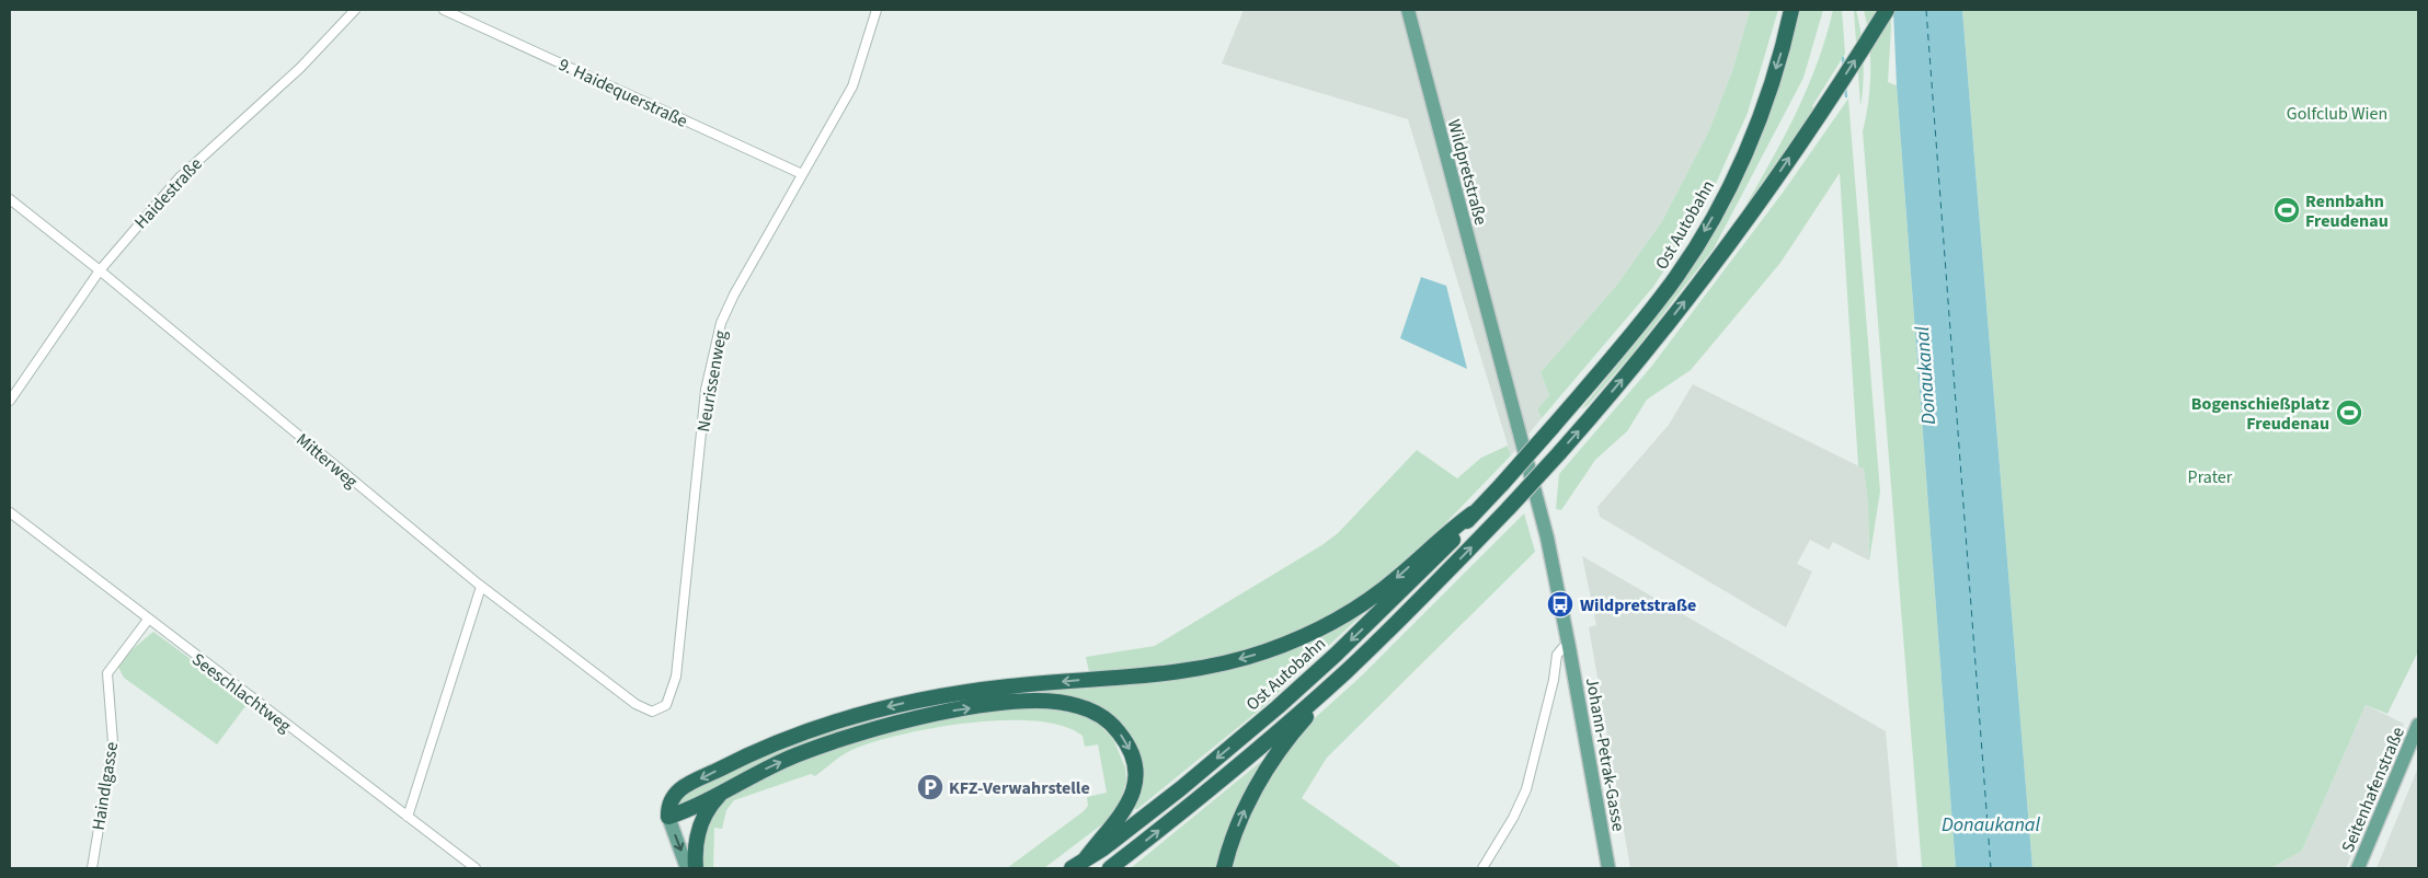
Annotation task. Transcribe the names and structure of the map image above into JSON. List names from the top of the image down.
{
  "streets": {
    "highway": ["Ost Autobahn"],
    "main road": ["Wildpretstraße", "Johann-Petrak-Gasse", "Seitenhafenstraße"],
    "street": [
      "9. Haidequerstraße",
      "Haidestraße",
      "Neurissenweg",
      "Mitterweg",
      "Seeschlachtweg",
      "Haindlgasse"
    ]
  },
  "crossings": [
    ["9. Haidequerstraße", "Neurissenweg"],
    ["Wildpretstraße", "Johann-Petrak-Gasse"],
    ["Haidestraße", "Mitterweg"],
    ["Neurissenweg", "Mitterweg"],
    ["Seeschlachtweg", "Haindlgasse"]
  ],
  "water": ["Donaukanal"],
  "parks": ["Golfclub Wien", "Prater"],
  "places": {
    "sports": ["Rennbahn Freudenau", "Bogenschießplatz Freudenau"],
    "bus stop": ["Wildpretstraße"],
    "parking": ["KFZ-Verwahrstelle"]
  }
}
